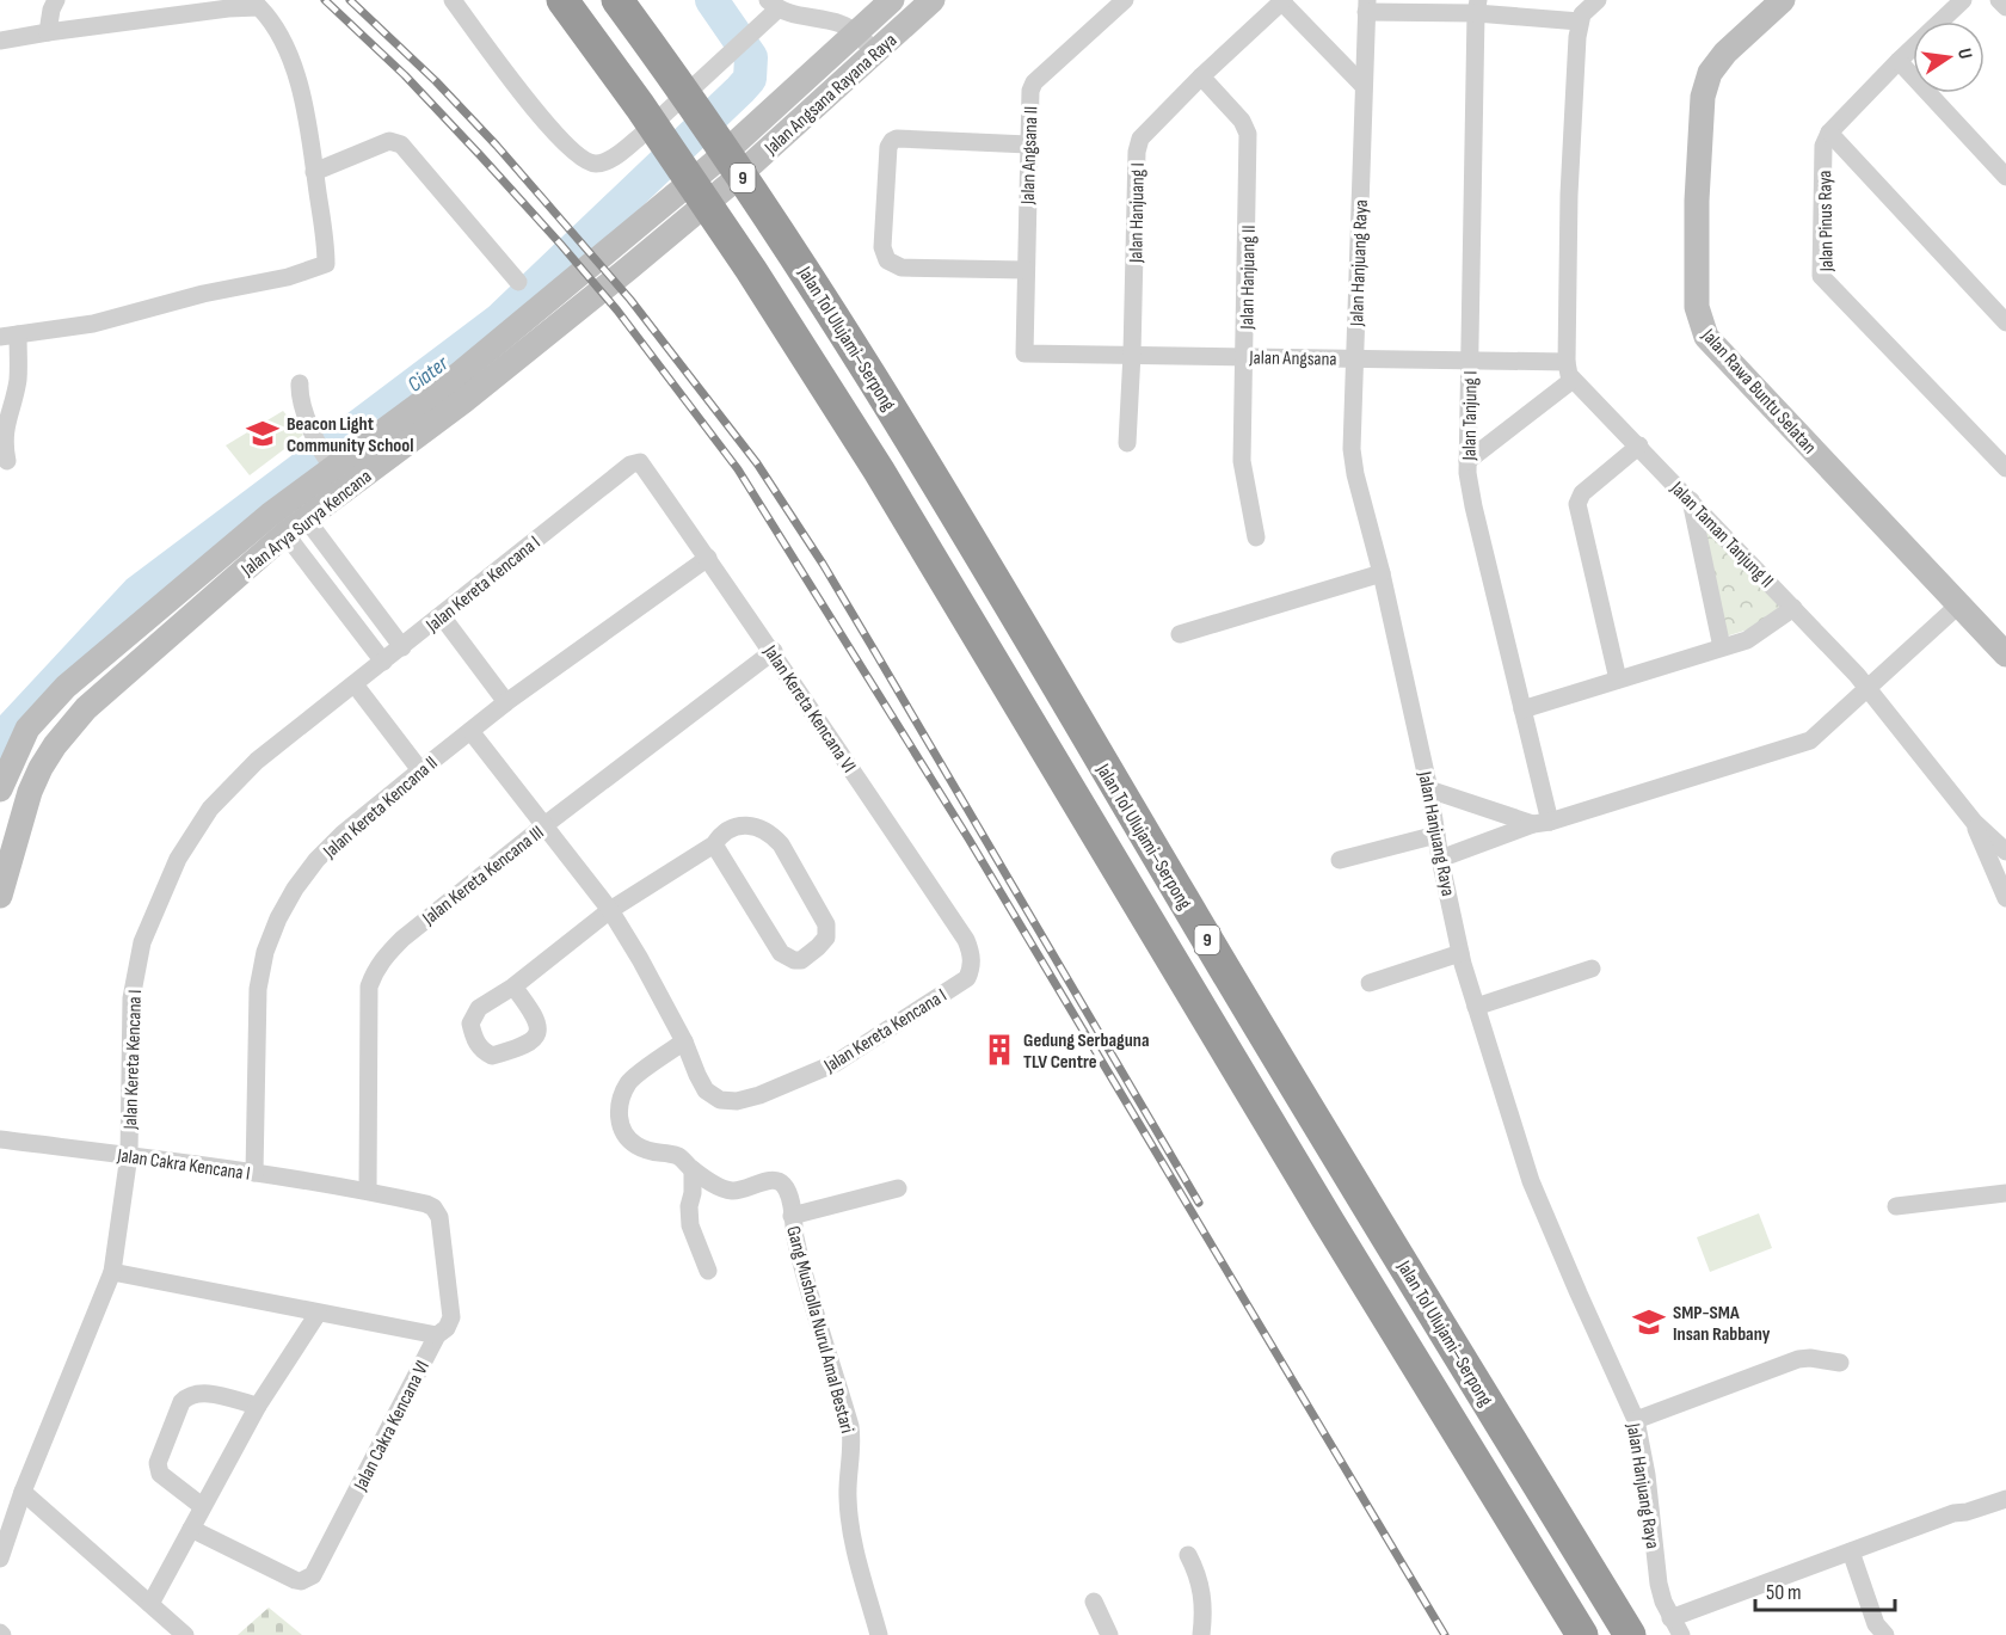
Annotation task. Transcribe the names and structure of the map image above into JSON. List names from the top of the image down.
{
  "streets": {
    "highway": ["9", "Jalan Tol Ulujami–Serpong"],
    "street": [
      "Jalan Angsana Rayana Raya",
      "Jalan Angsana II",
      "Jalan Hanjuang I",
      "Jalan Pinus Raya",
      "Jalan Hanjuang Raya",
      "Jalan Hanjuang II",
      "Jalan Angsana",
      "Jalan Rawa Buntu Selatan",
      "Jalan Tanjung I",
      "Jalan Arya Surya Kencana",
      "Jalan Taman Tanjung II",
      "Jalan Kereta Kencana I",
      "Jalan Kereta Kencana VI",
      "Jalan Kereta Kencana II",
      "Jalan Kereta Kencana III",
      "Jalan Cakra Kencana I",
      "Gang Musholla Nurul Amal Bestari",
      "Jalan Cakra Kencana VI"
    ]
  },
  "crossings": [
    ["Jalan Angsana Rayana Raya", "Jalan Arya Surya Kencana"],
    ["Jalan Angsana II", "Jalan Angsana"],
    ["Jalan Hanjuang I", "Jalan Hanjuang II"],
    ["Jalan Hanjuang I", "Jalan Angsana"],
    ["Jalan Hanjuang Raya", "Jalan Angsana"],
    ["Jalan Hanjuang II", "Jalan Angsana"],
    ["Jalan Angsana", "Jalan Tanjung I"],
    ["Jalan Angsana", "Jalan Taman Tanjung II"],
    ["Jalan Kereta Kencana I", "Jalan Kereta Kencana VI"],
    ["Jalan Kereta Kencana I", "Jalan Kereta Kencana II"],
    ["Jalan Kereta Kencana I", "Jalan Kereta Kencana III"],
    ["Jalan Kereta Kencana I", "Jalan Cakra Kencana I"],
    ["Jalan Kereta Kencana VI", "Jalan Kereta Kencana II"],
    ["Jalan Kereta Kencana VI", "Jalan Kereta Kencana III"],
    ["Jalan Kereta Kencana II", "Jalan Cakra Kencana I"],
    ["Jalan Kereta Kencana III", "Jalan Cakra Kencana I"],
    ["Jalan Kereta Kencana III", "Jalan Cakra Kencana VI"],
    ["Jalan Cakra Kencana I", "Jalan Cakra Kencana VI"]
  ],
  "water": ["Ciater"],
  "places": {
    "school or university": ["Beacon Light Community School", "SMP-SMA Insan Rabbany"],
    "building": ["Gedung Serbaguna TLV Centre"]
  },
  "scale_bar": "50 m",
  "north": "right"
}
